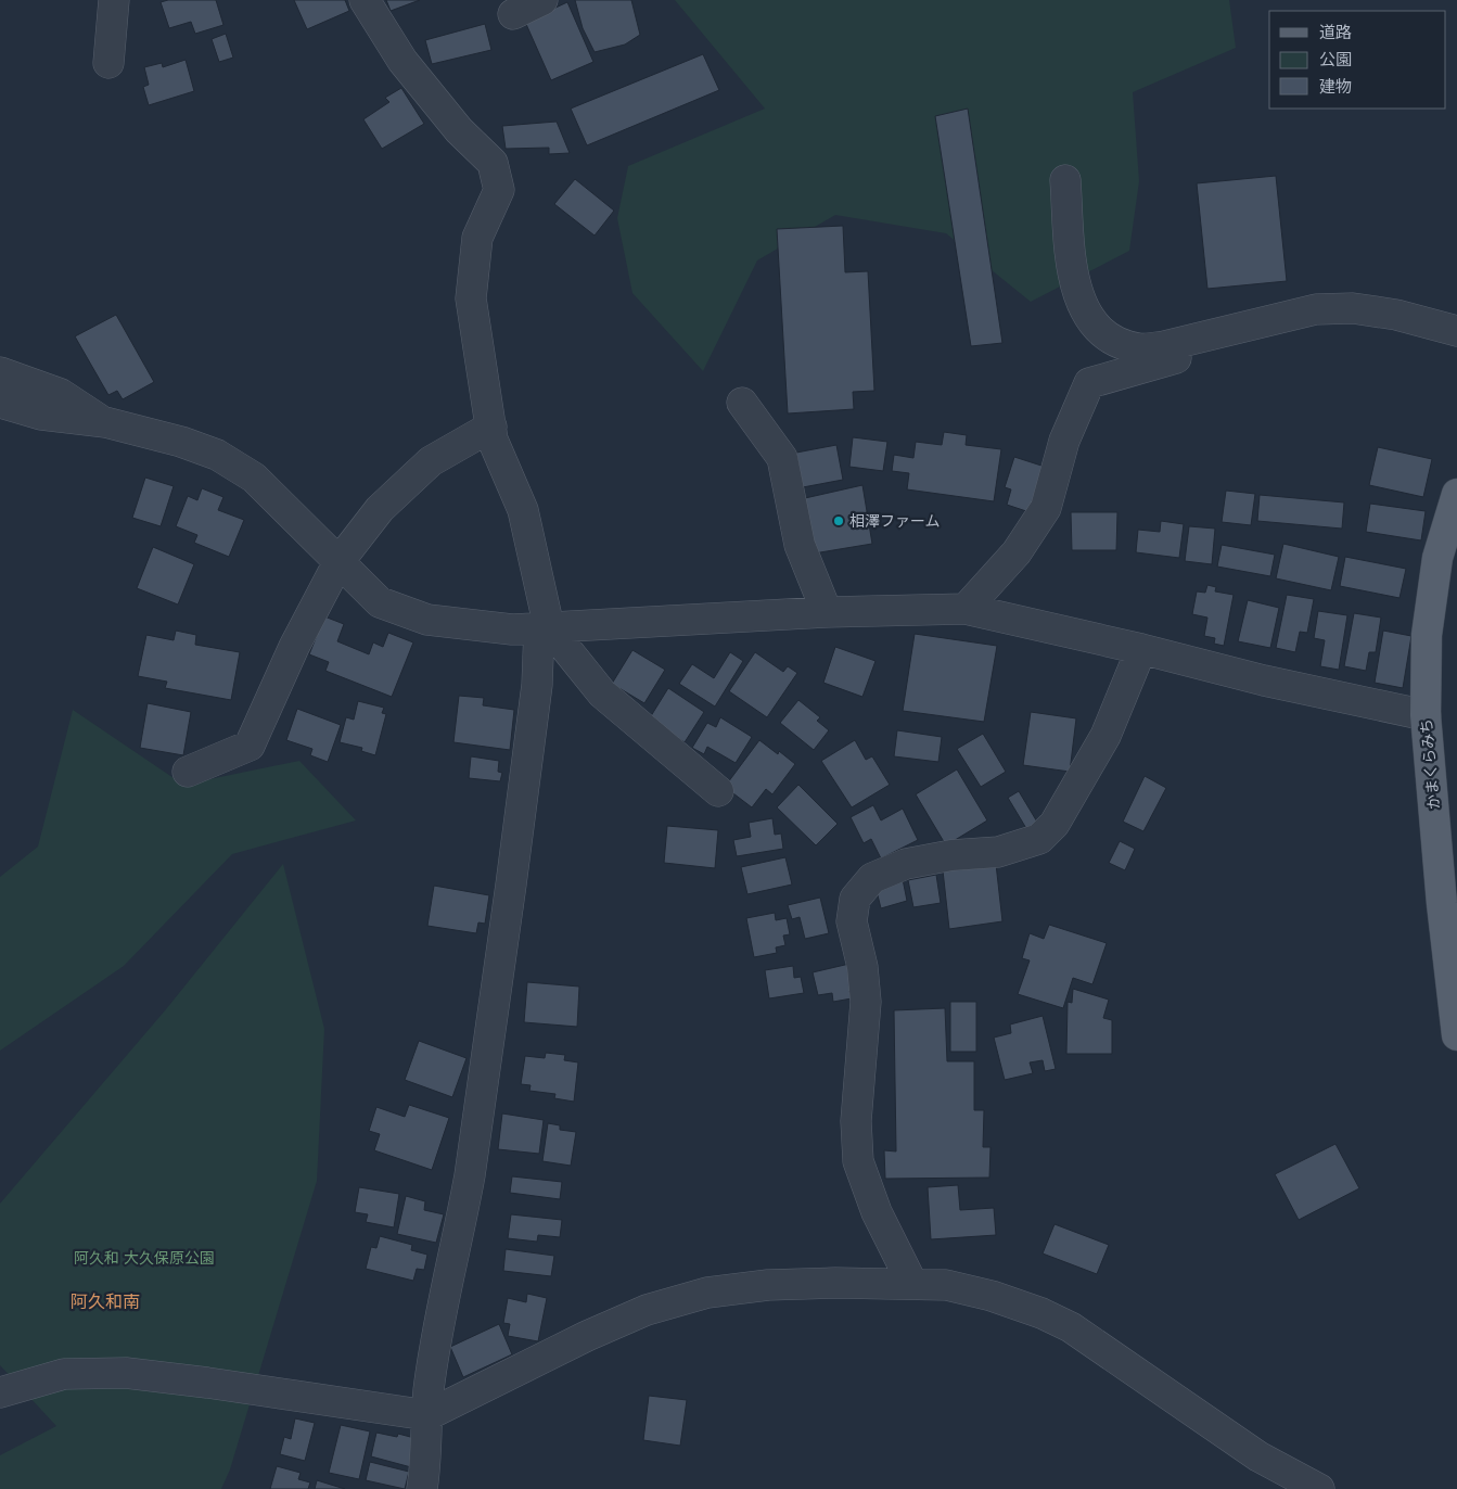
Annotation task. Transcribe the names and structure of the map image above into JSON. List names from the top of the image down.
{
  "streets": {
    "main road": ["かまくらみち"]
  },
  "districts": ["阿久和南"],
  "parks": ["阿久和 大久保原公園"],
  "places": ["相澤ファーム"],
  "legend": ["道路", "公園", "建物"]
}
